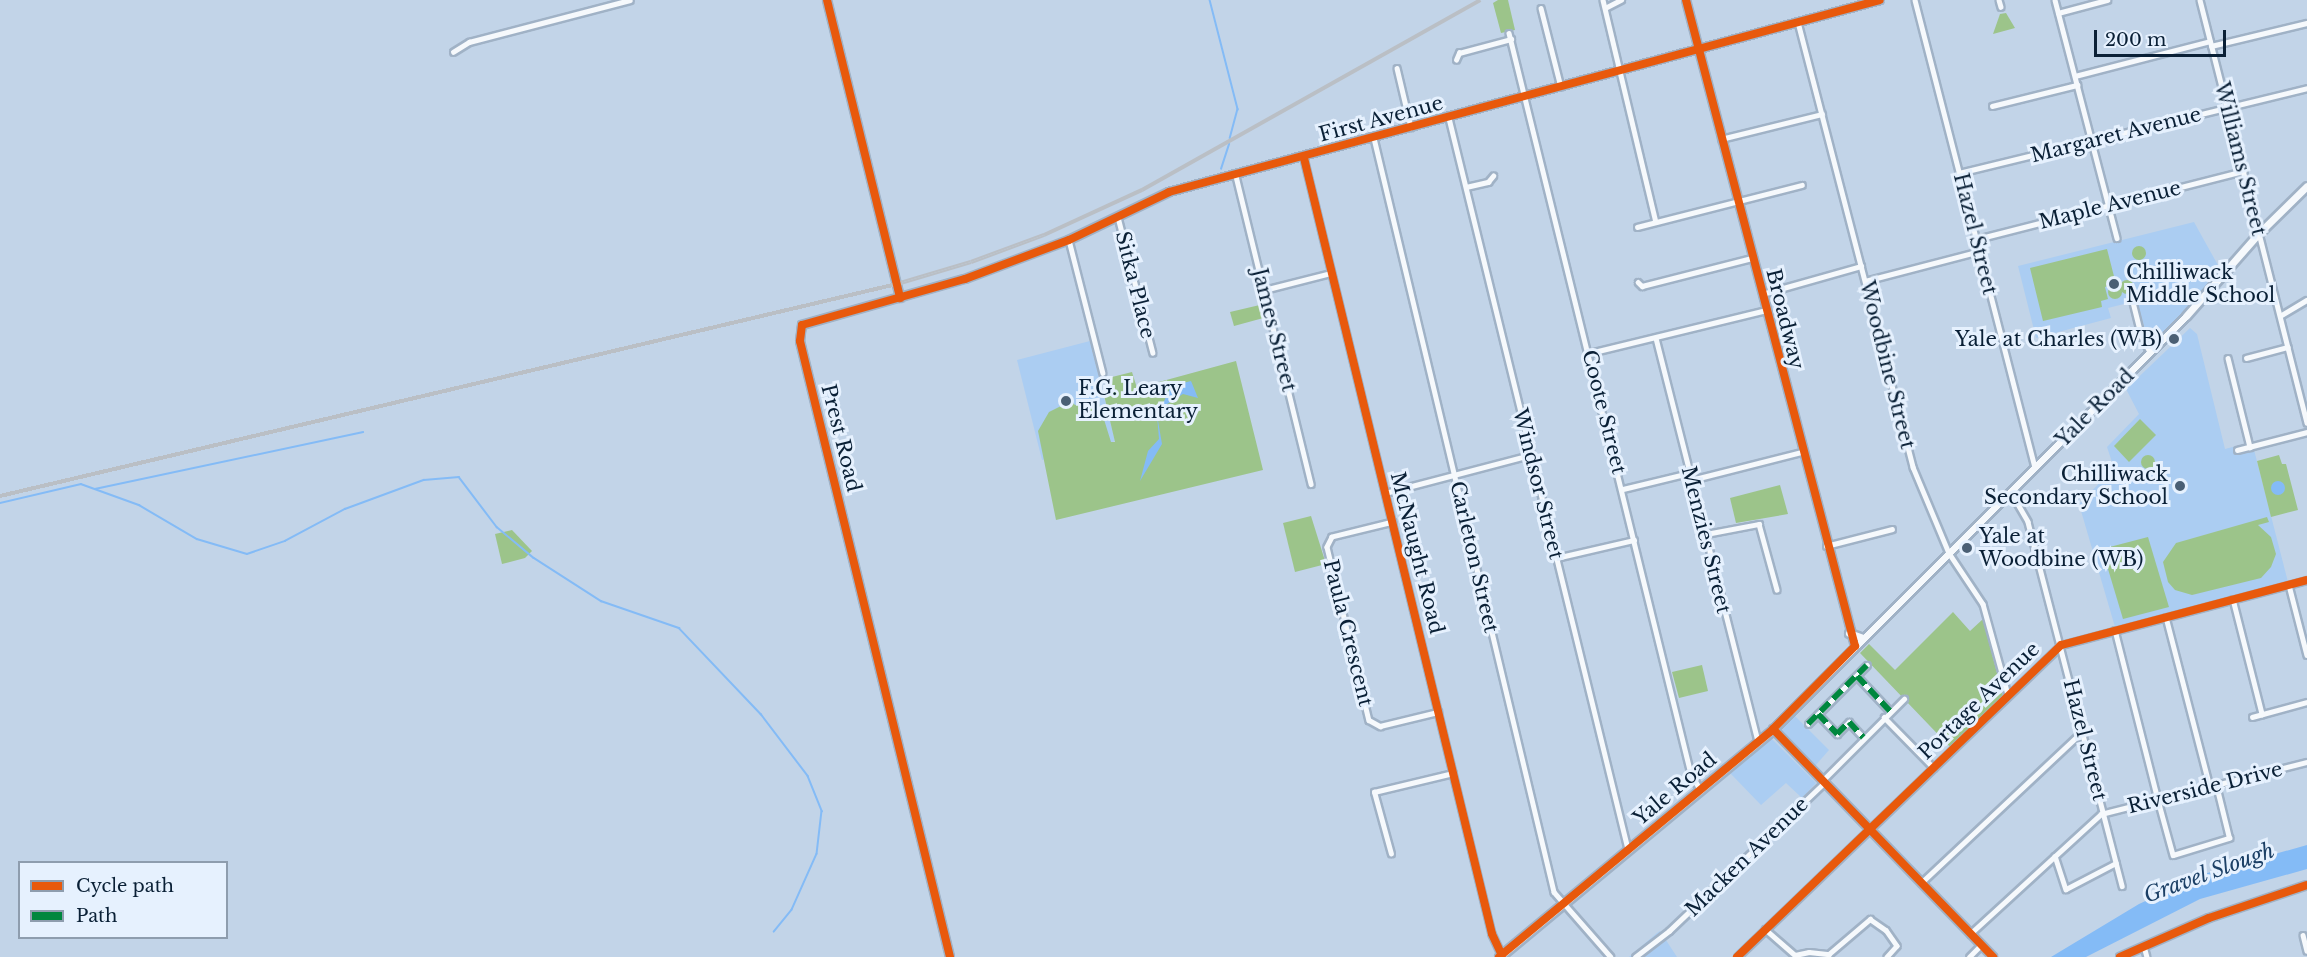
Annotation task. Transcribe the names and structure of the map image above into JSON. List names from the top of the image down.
{
  "streets": {
    "main road": ["Yale Road"],
    "street": [
      "First Avenue",
      "Margaret Avenue",
      "Williams Street",
      "Maple Avenue",
      "Hazel Street",
      "Sitka Place",
      "Broadway",
      "James Street",
      "Woodbine Street",
      "Coote Street",
      "Prest Road",
      "Windsor Street",
      "Menzies Street",
      "McNaught Road",
      "Carleton Street",
      "Paula Crescent",
      "Portage Avenue",
      "Riverside Drive",
      "Macken Avenue"
    ]
  },
  "crossings": [
    ["First Avenue", "Sitka Place"],
    ["First Avenue", "Broadway"],
    ["First Avenue", "James Street"],
    ["First Avenue", "Woodbine Street"],
    ["First Avenue", "Coote Street"],
    ["First Avenue", "Prest Road"],
    ["First Avenue", "Windsor Street"],
    ["First Avenue", "McNaught Road"],
    ["First Avenue", "Carleton Street"],
    ["Margaret Avenue", "Williams Street"],
    ["Margaret Avenue", "Hazel Street"],
    ["Williams Street", "Maple Avenue"],
    ["Williams Street", "Yale Road"],
    ["Maple Avenue", "Hazel Street"],
    ["Hazel Street", "Yale Road"],
    ["Hazel Street", "Portage Avenue"],
    ["Hazel Street", "Riverside Drive"],
    ["Broadway", "Yale Road"],
    ["Woodbine Street", "Yale Road"],
    ["Woodbine Street", "Portage Avenue"],
    ["Yale Road", "Coote Street"],
    ["Yale Road", "Windsor Street"],
    ["Yale Road", "Menzies Street"],
    ["Yale Road", "McNaught Road"],
    ["Yale Road", "Carleton Street"],
    ["McNaught Road", "Paula Crescent"]
  ],
  "water": ["Gravel Slough"],
  "places": [
    "Chilliwack Middle School",
    "Yale at Charles (WB)",
    "F.G. Leary Elementary",
    "Chilliwack Secondary School",
    "Yale at Woodbine (WB)"
  ],
  "legend": ["Cycle path", "Path"],
  "scale_bar": "200 m"
}
